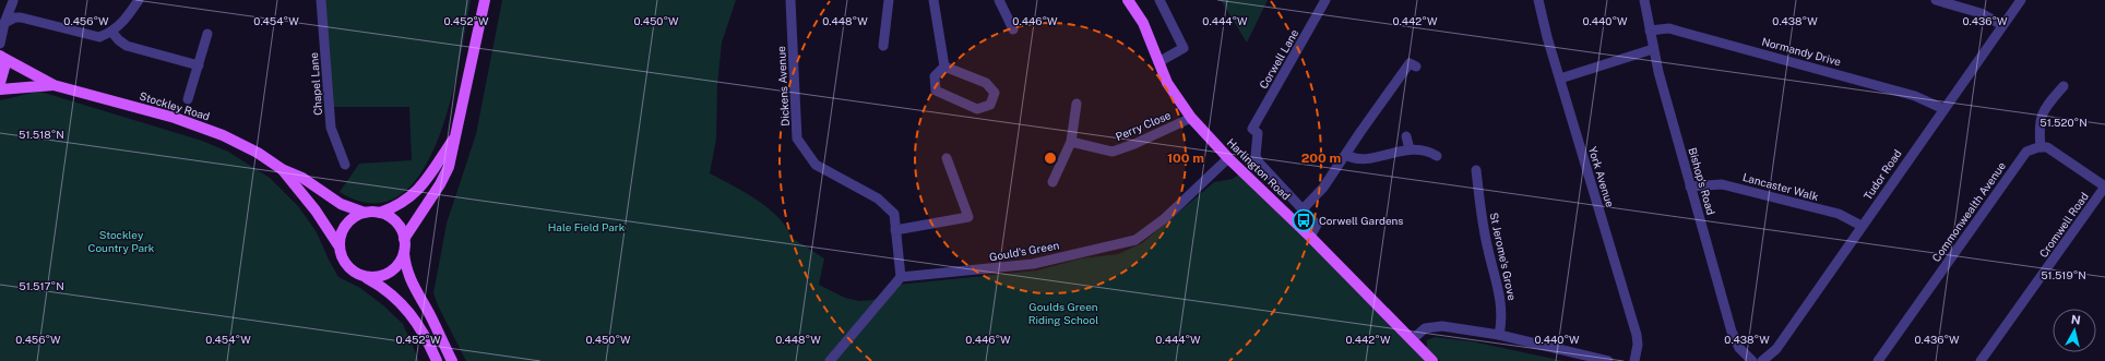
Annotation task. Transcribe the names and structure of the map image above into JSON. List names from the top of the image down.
{
  "streets": {
    "main road": ["Stockley Road", "Harlington Road"],
    "street": [
      "Normandy Drive",
      "Corwell Lane",
      "Chapel Lane",
      "Dickens Avenue",
      "Perry Close",
      "Tudor Road",
      "York Avenue",
      "Bishop's Road",
      "Lancaster Walk",
      "Commonwealth Avenue",
      "Cromwell Road",
      "Gould's Green",
      "St Jerome's Grove"
    ]
  },
  "crossings": [
    ["Normandy Drive", "Tudor Road"],
    ["Normandy Drive", "Bishop's Road"],
    ["Dickens Avenue", "Gould's Green"],
    ["Perry Close", "Harlington Road"],
    ["Harlington Road", "Gould's Green"],
    ["Tudor Road", "Lancaster Walk"],
    ["Bishop's Road", "Lancaster Walk"]
  ],
  "parks": ["Hale Field Park", "Stockley Country Park", "Goulds Green Riding School"],
  "places": {
    "bus stop": ["Corwell Gardens"]
  },
  "north": "top",
  "coordinates": [
    "0.456°W",
    "0.454°W",
    "0.452°W",
    "0.450°W",
    "0.448°W",
    "0.446°W",
    "0.444°W",
    "0.442°W",
    "0.440°W",
    "0.438°W",
    "0.436°W",
    "51.520°N",
    "51.518°N",
    "51.519°N",
    "51.517°N"
  ],
  "rings": ["100 m", "200 m"]
}
